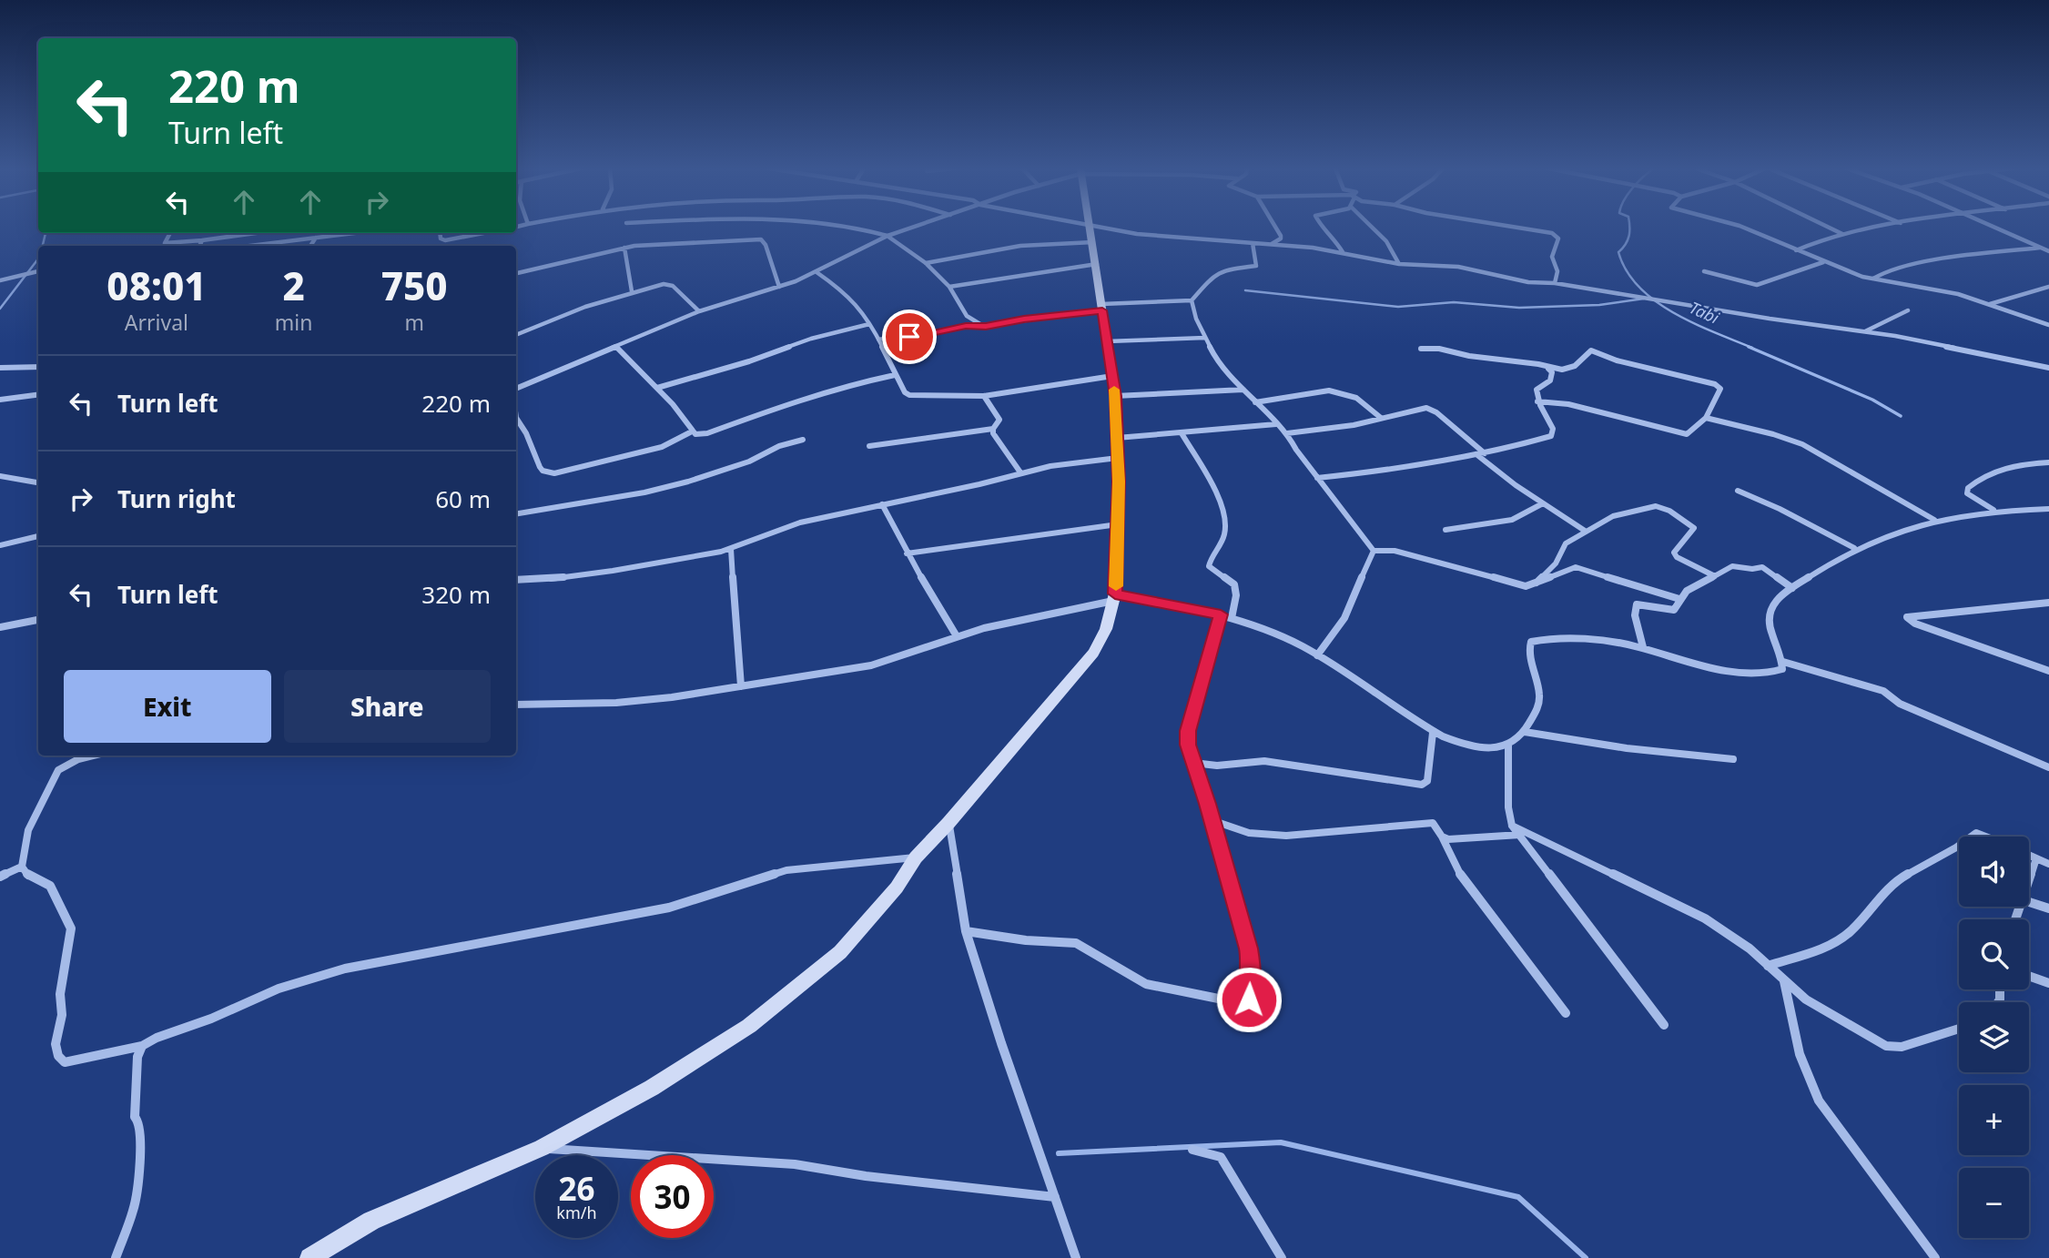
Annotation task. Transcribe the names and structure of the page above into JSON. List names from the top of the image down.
{
  "water": ["Tabi"],
  "page": {
    "turn": ["220 m", "Turn left"],
    "eta": [
      "08:01",
      "Arrival",
      "2",
      "min",
      "750",
      "m"
    ],
    "list": [
      {
        "name": "Turn left",
        "value": "220 m"
      },
      {
        "name": "Turn right",
        "value": "60 m"
      },
      {
        "name": "Turn left",
        "value": "320 m"
      }
    ],
    "buttons": ["Exit", "Share"],
    "map_buttons": ["+", "−"],
    "speed": "26 km/h",
    "limit": "30"
  }
}
